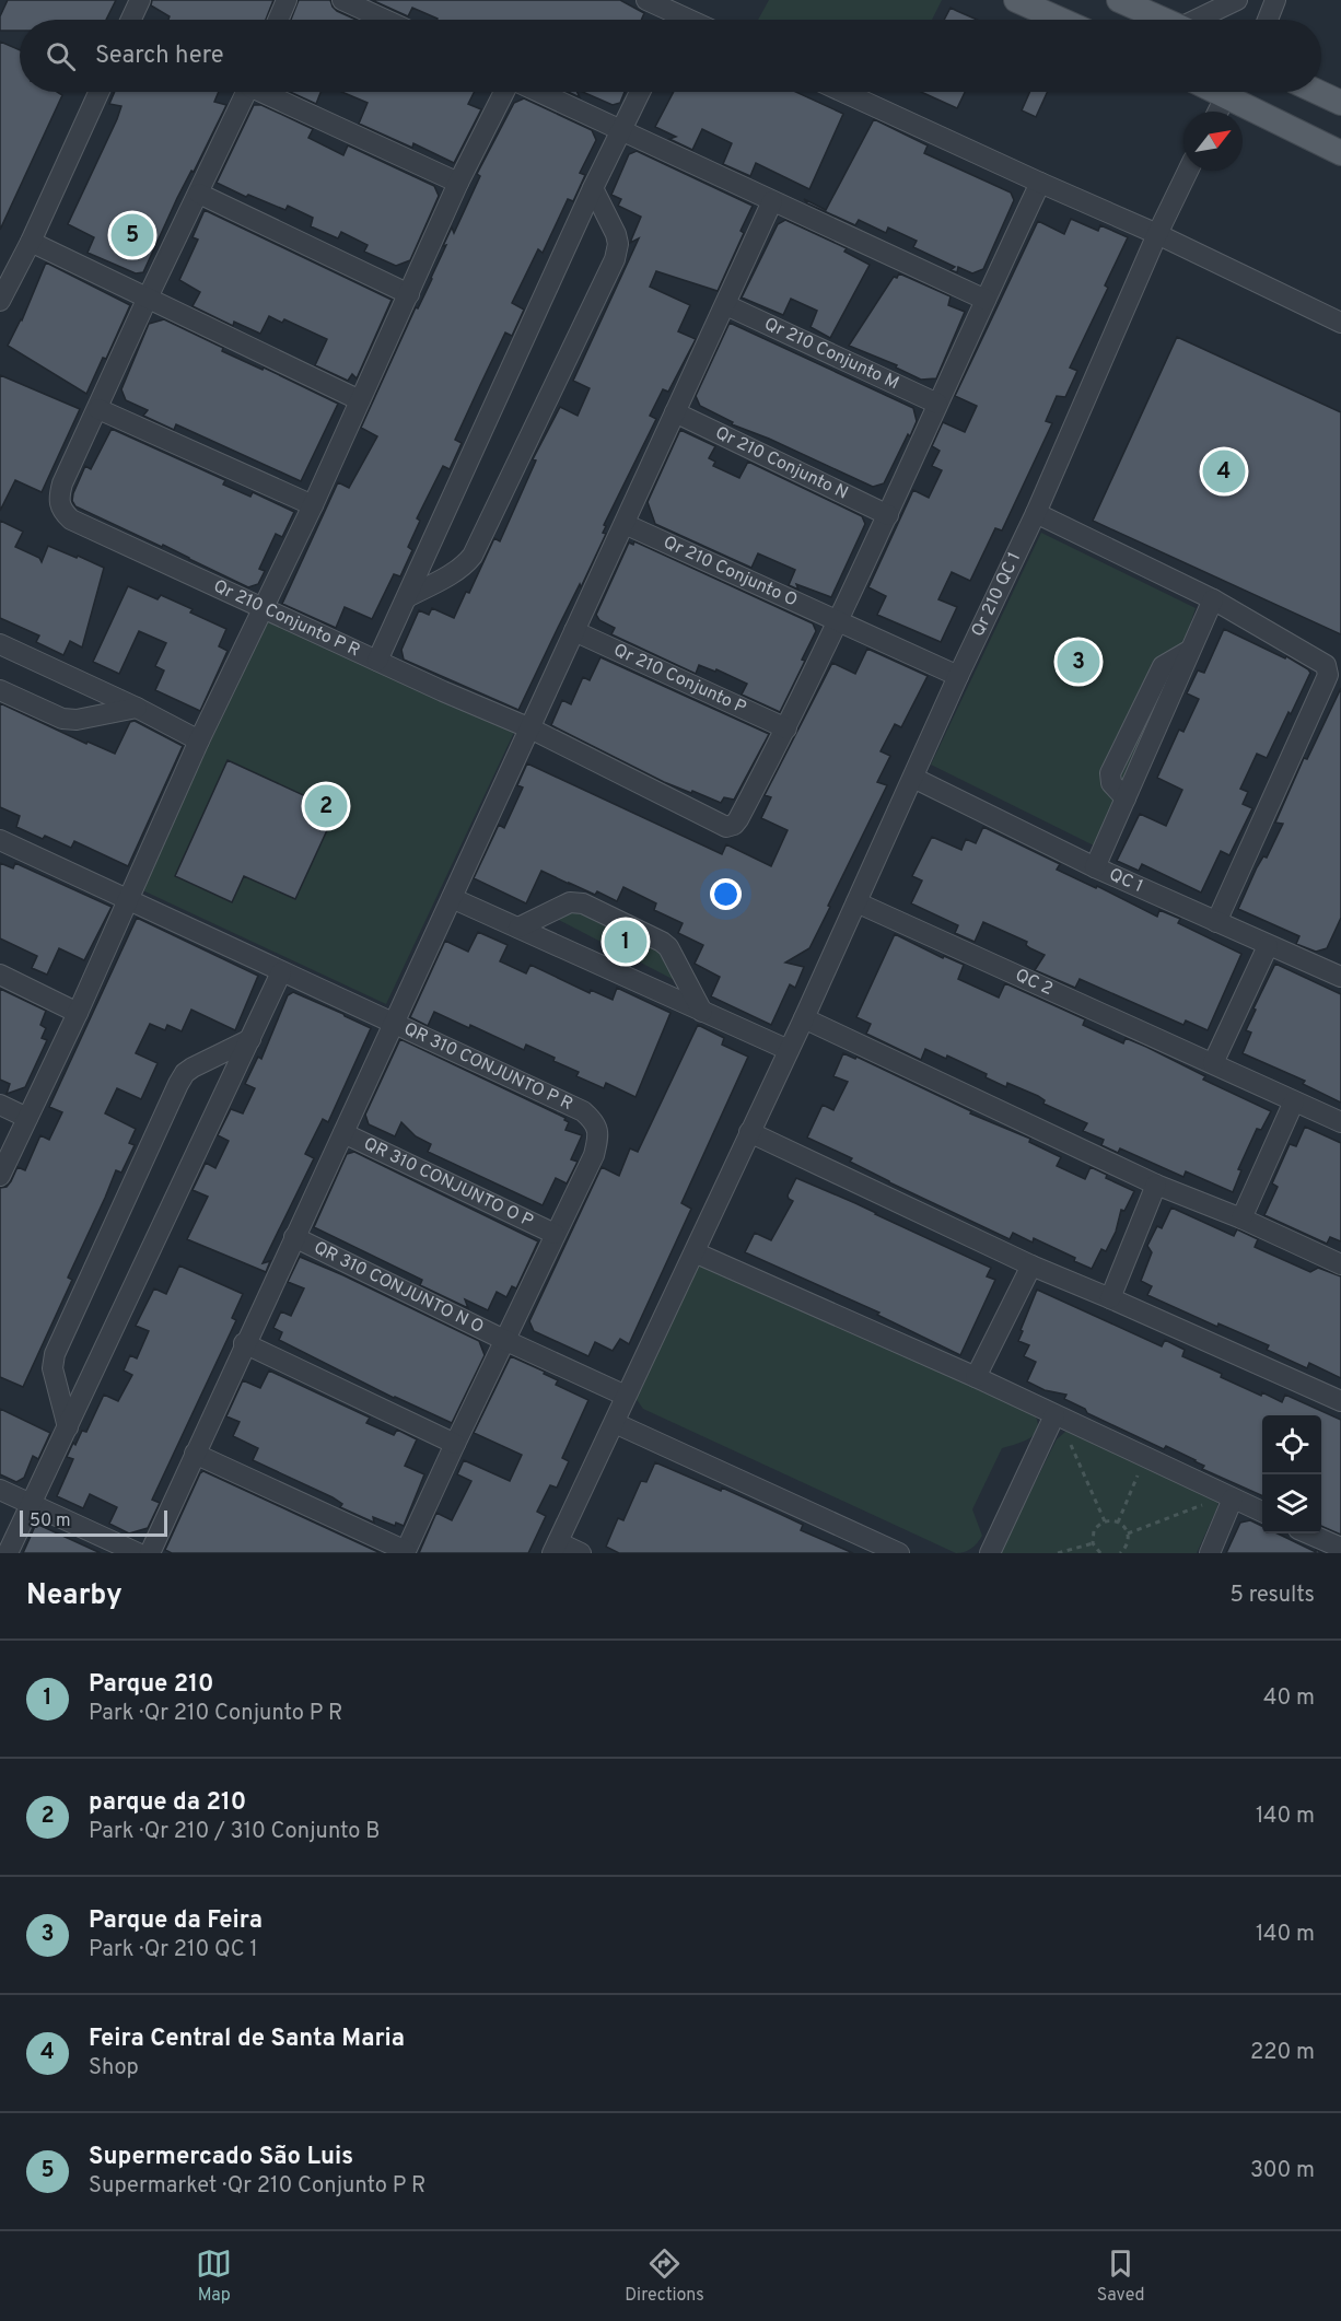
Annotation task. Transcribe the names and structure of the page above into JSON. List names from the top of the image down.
{
  "streets": {
    "street": [
      "Qr 210 Conjunto M",
      "Qr 210 Conjunto N",
      "Qr 210 Conjunto O",
      "Qr 210 QC 1",
      "Qr 210 Conjunto P R",
      "Qr 210 Conjunto P",
      "QC 1",
      "QC 2",
      "QR 310 CONJUNTO P R",
      "QR 310 CONJUNTO O P",
      "QR 310 CONJUNTO N O"
    ]
  },
  "crossings": [
    ["Qr 210 Conjunto M", "Qr 210 Conjunto P R"],
    ["Qr 210 Conjunto N", "Qr 210 Conjunto P R"],
    ["Qr 210 Conjunto O", "Qr 210 QC 1"],
    ["Qr 210 Conjunto O", "Qr 210 Conjunto P R"],
    ["Qr 210 QC 1", "QC 1"],
    ["Qr 210 QC 1", "QC 2"],
    ["Qr 210 QC 1", "QR 310 CONJUNTO N O"],
    ["Qr 210 Conjunto P R", "Qr 210 Conjunto P"],
    ["QR 310 CONJUNTO P R", "QR 310 CONJUNTO O P"]
  ],
  "scale_bar": "50 m",
  "north": "top right",
  "page": {
    "search": "Search here",
    "pins": [
      "5",
      "4",
      "3",
      "2",
      "1"
    ],
    "scale": "50 m",
    "heading": ["Nearby", "5 results"],
    "list": [
      {
        "mark": "1",
        "name": "Parque 210",
        "note": "Park · Qr 210 Conjunto P R",
        "value": "40 m"
      },
      {
        "mark": "2",
        "name": "parque da 210",
        "note": "Park · Qr 210 / 310 Conjunto B",
        "value": "140 m"
      },
      {
        "mark": "3",
        "name": "Parque da Feira",
        "note": "Park · Qr 210 QC 1",
        "value": "140 m"
      },
      {
        "mark": "4",
        "name": "Feira Central de Santa Maria",
        "note": "Shop",
        "value": "220 m"
      },
      {
        "mark": "5",
        "name": "Supermercado São Luis",
        "note": "Supermarket · Qr 210 Conjunto P R",
        "value": "300 m"
      }
    ],
    "nav": ["Map", "Directions", "Saved"]
  }
}
